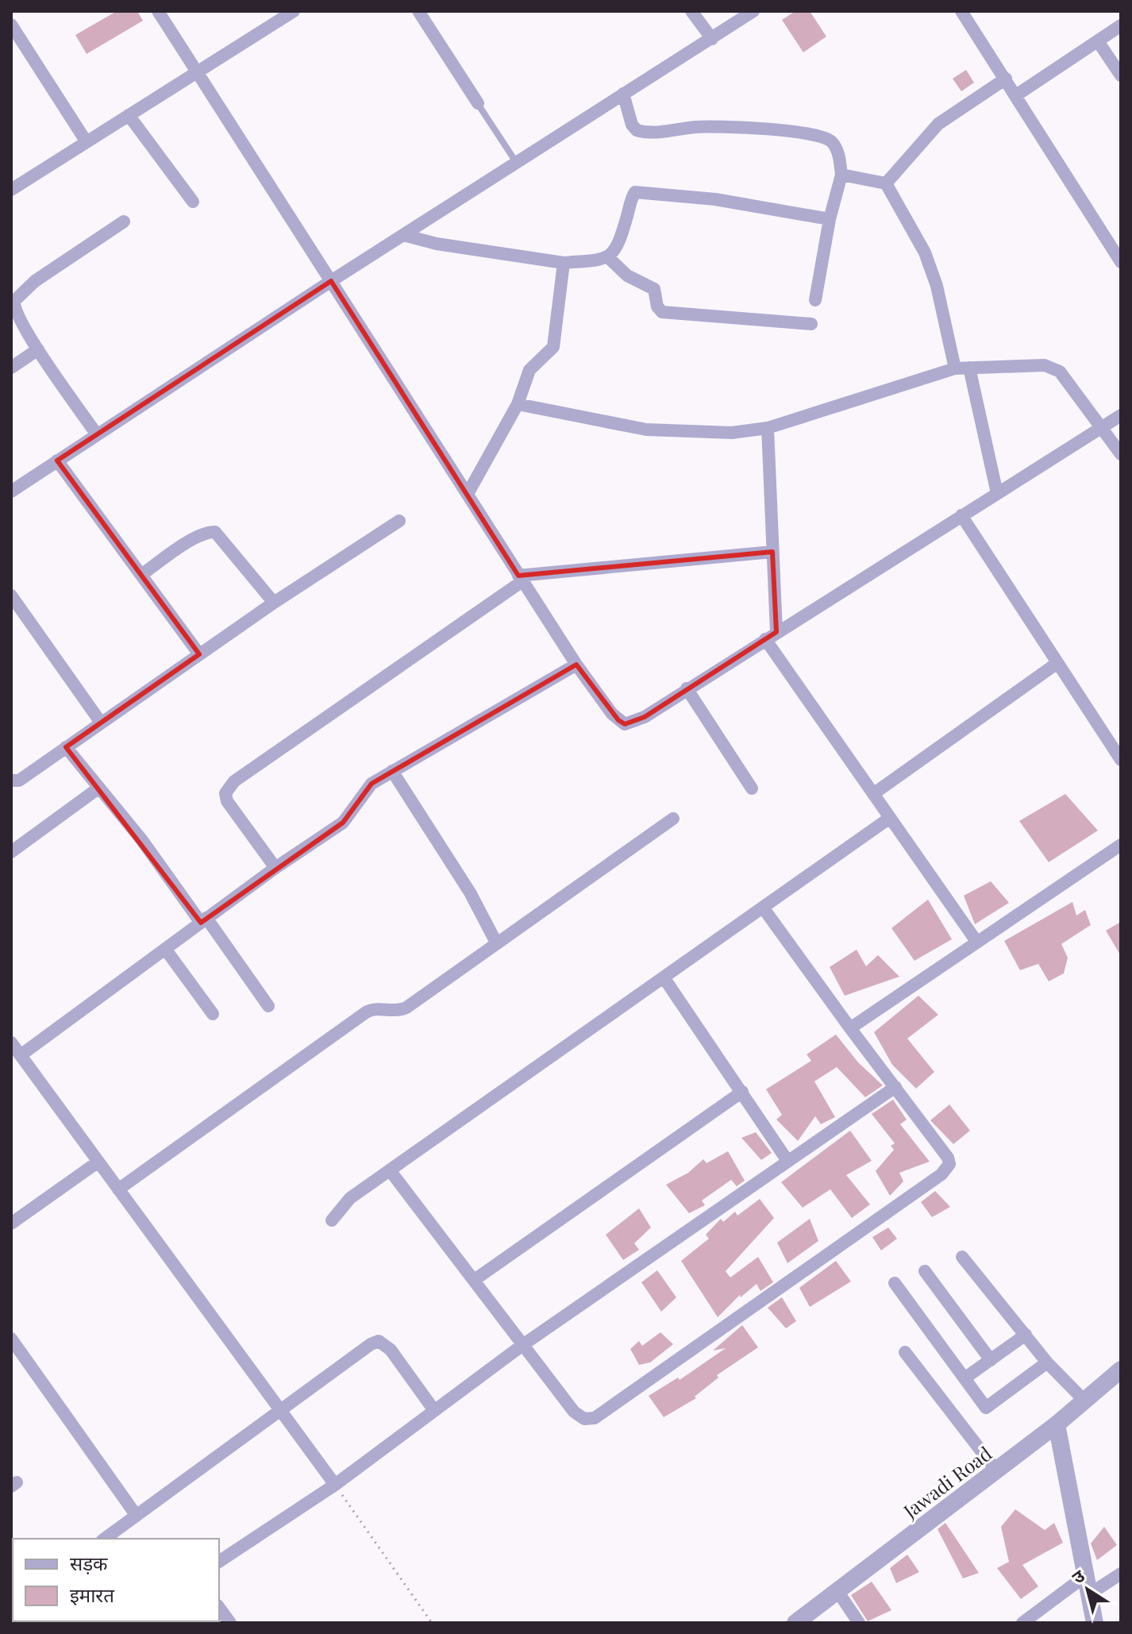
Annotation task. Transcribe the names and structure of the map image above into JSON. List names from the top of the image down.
{
  "streets": {
    "street": ["Jawadi Road"]
  },
  "legend": ["सड़क", "इमारत"],
  "north": "top left"
}
